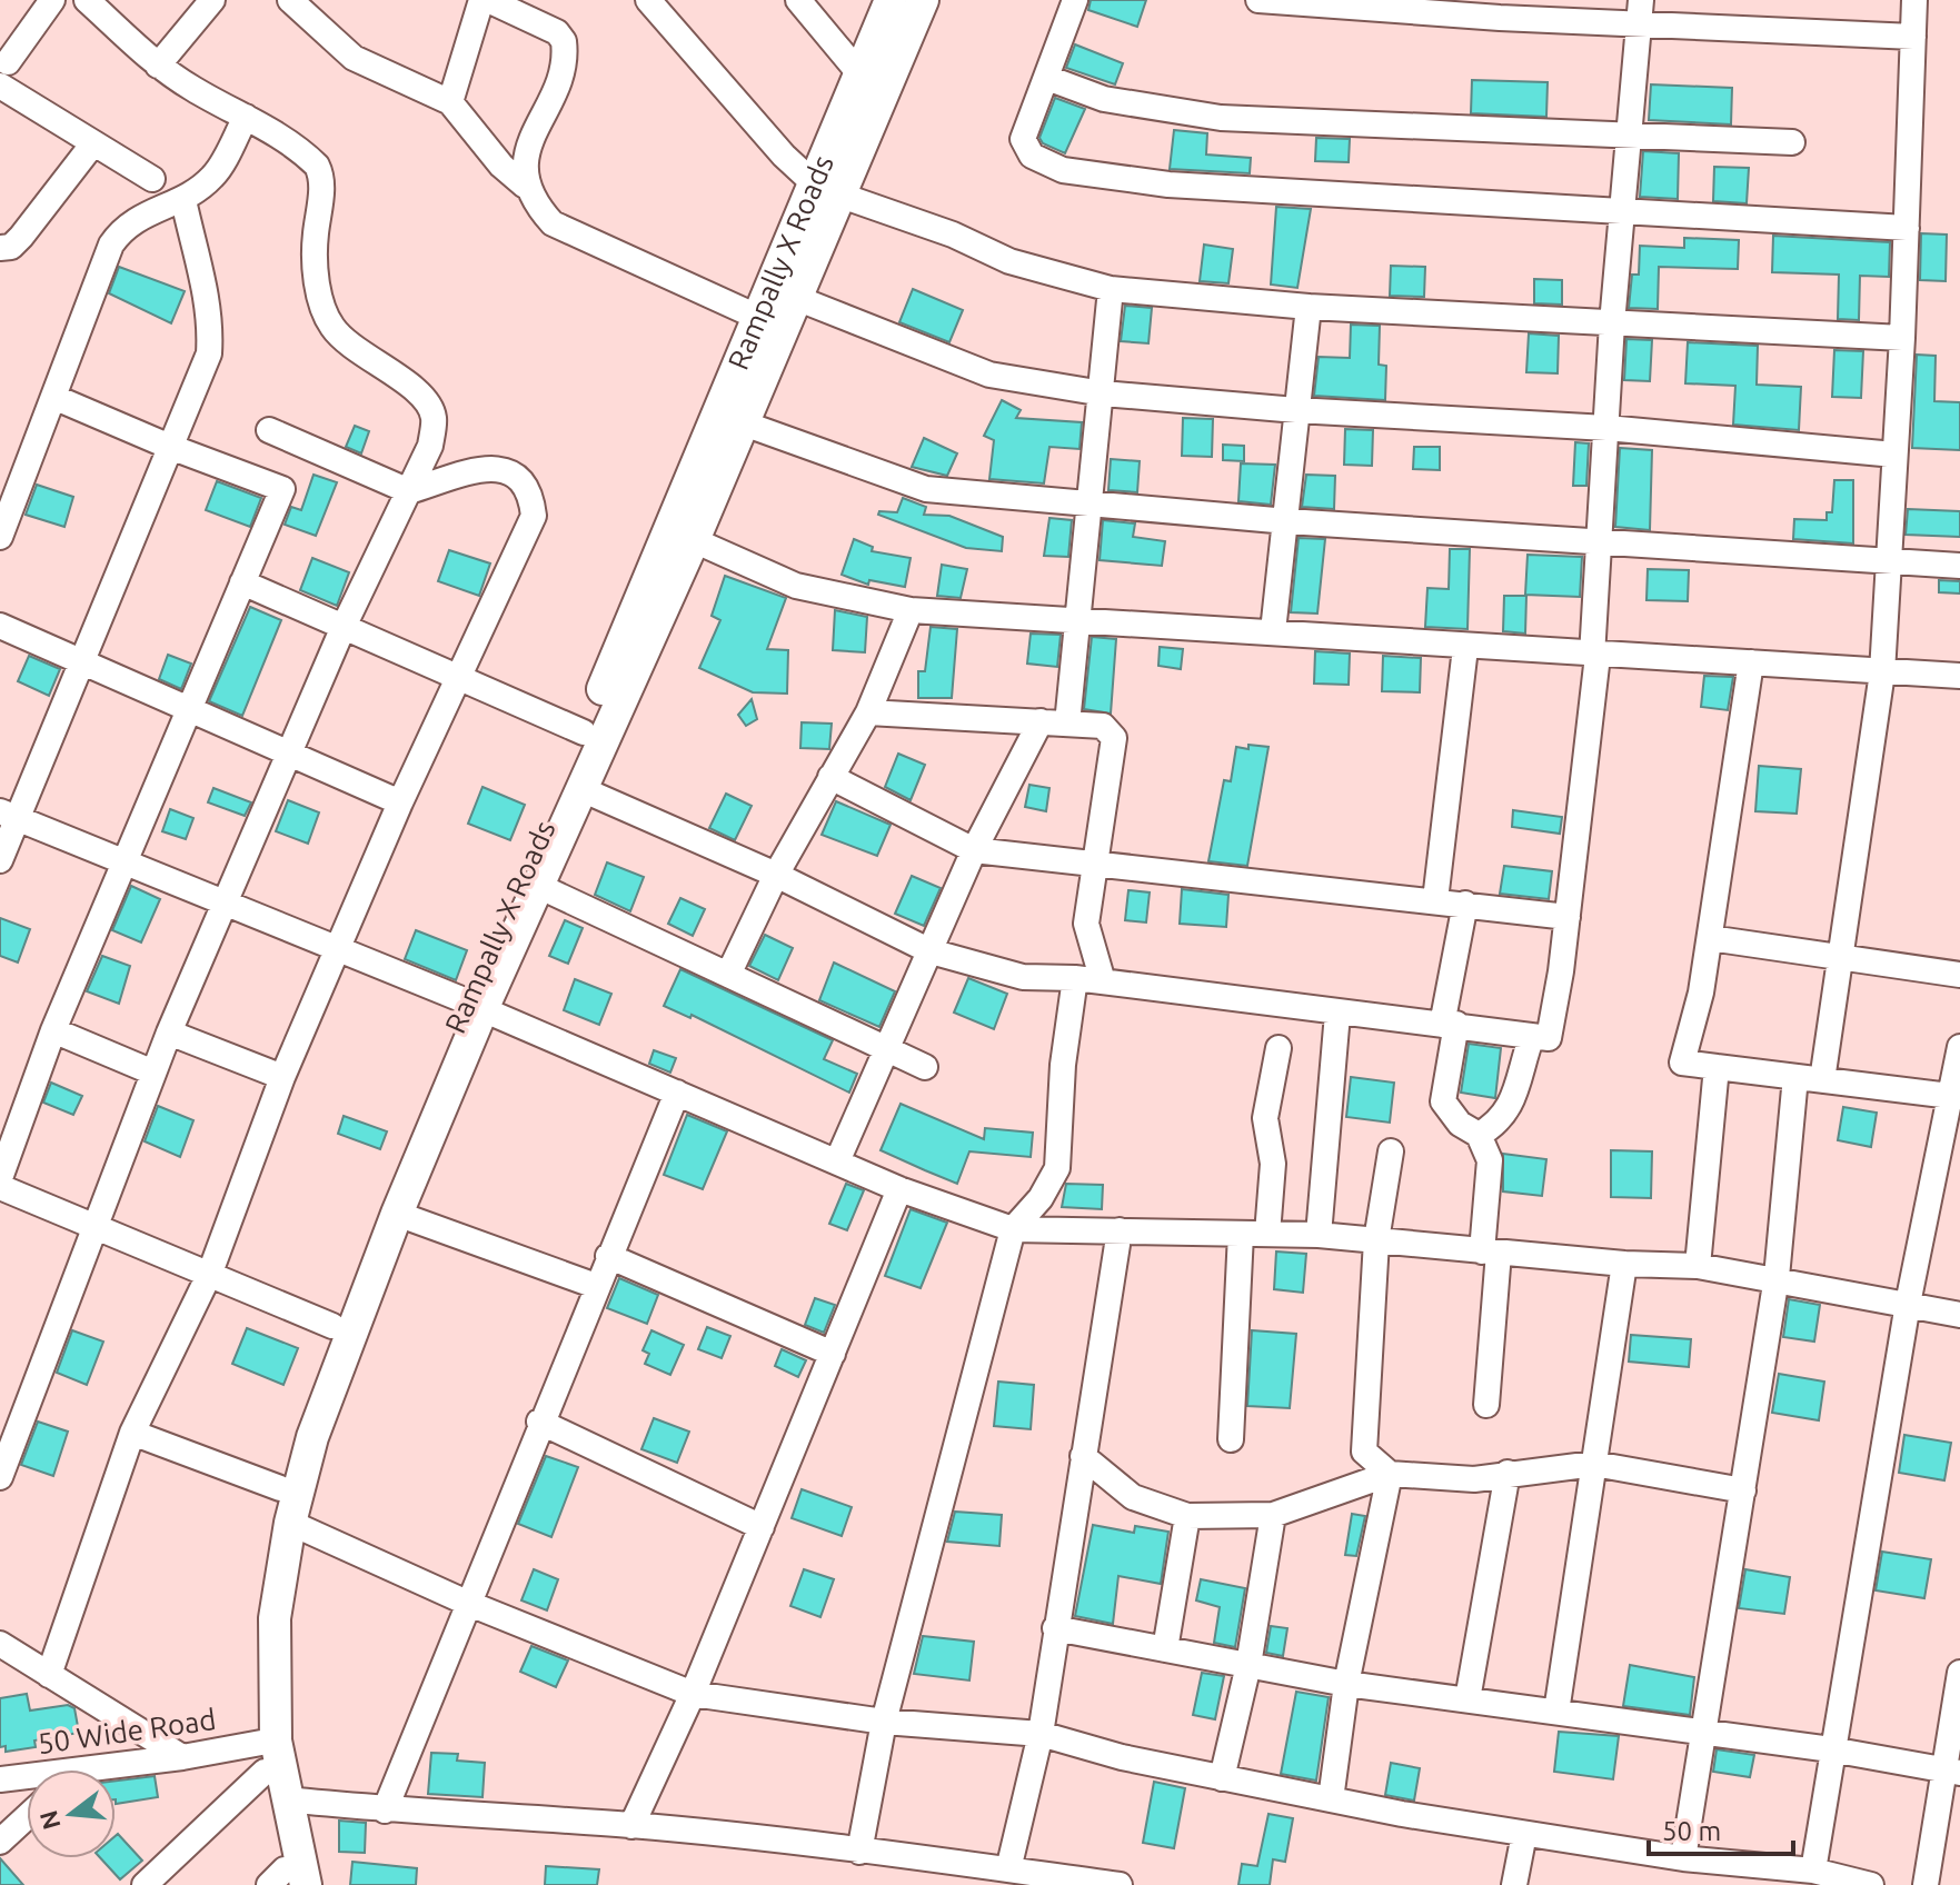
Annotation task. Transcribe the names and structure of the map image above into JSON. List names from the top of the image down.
{
  "streets": {
    "main road": ["Rampally X Roads"],
    "street": ["50 Wide Road"]
  },
  "crossings": [
    ["Rampally X Roads", "50 Wide Road"]
  ],
  "scale_bar": "50 m",
  "north": "left"
}
